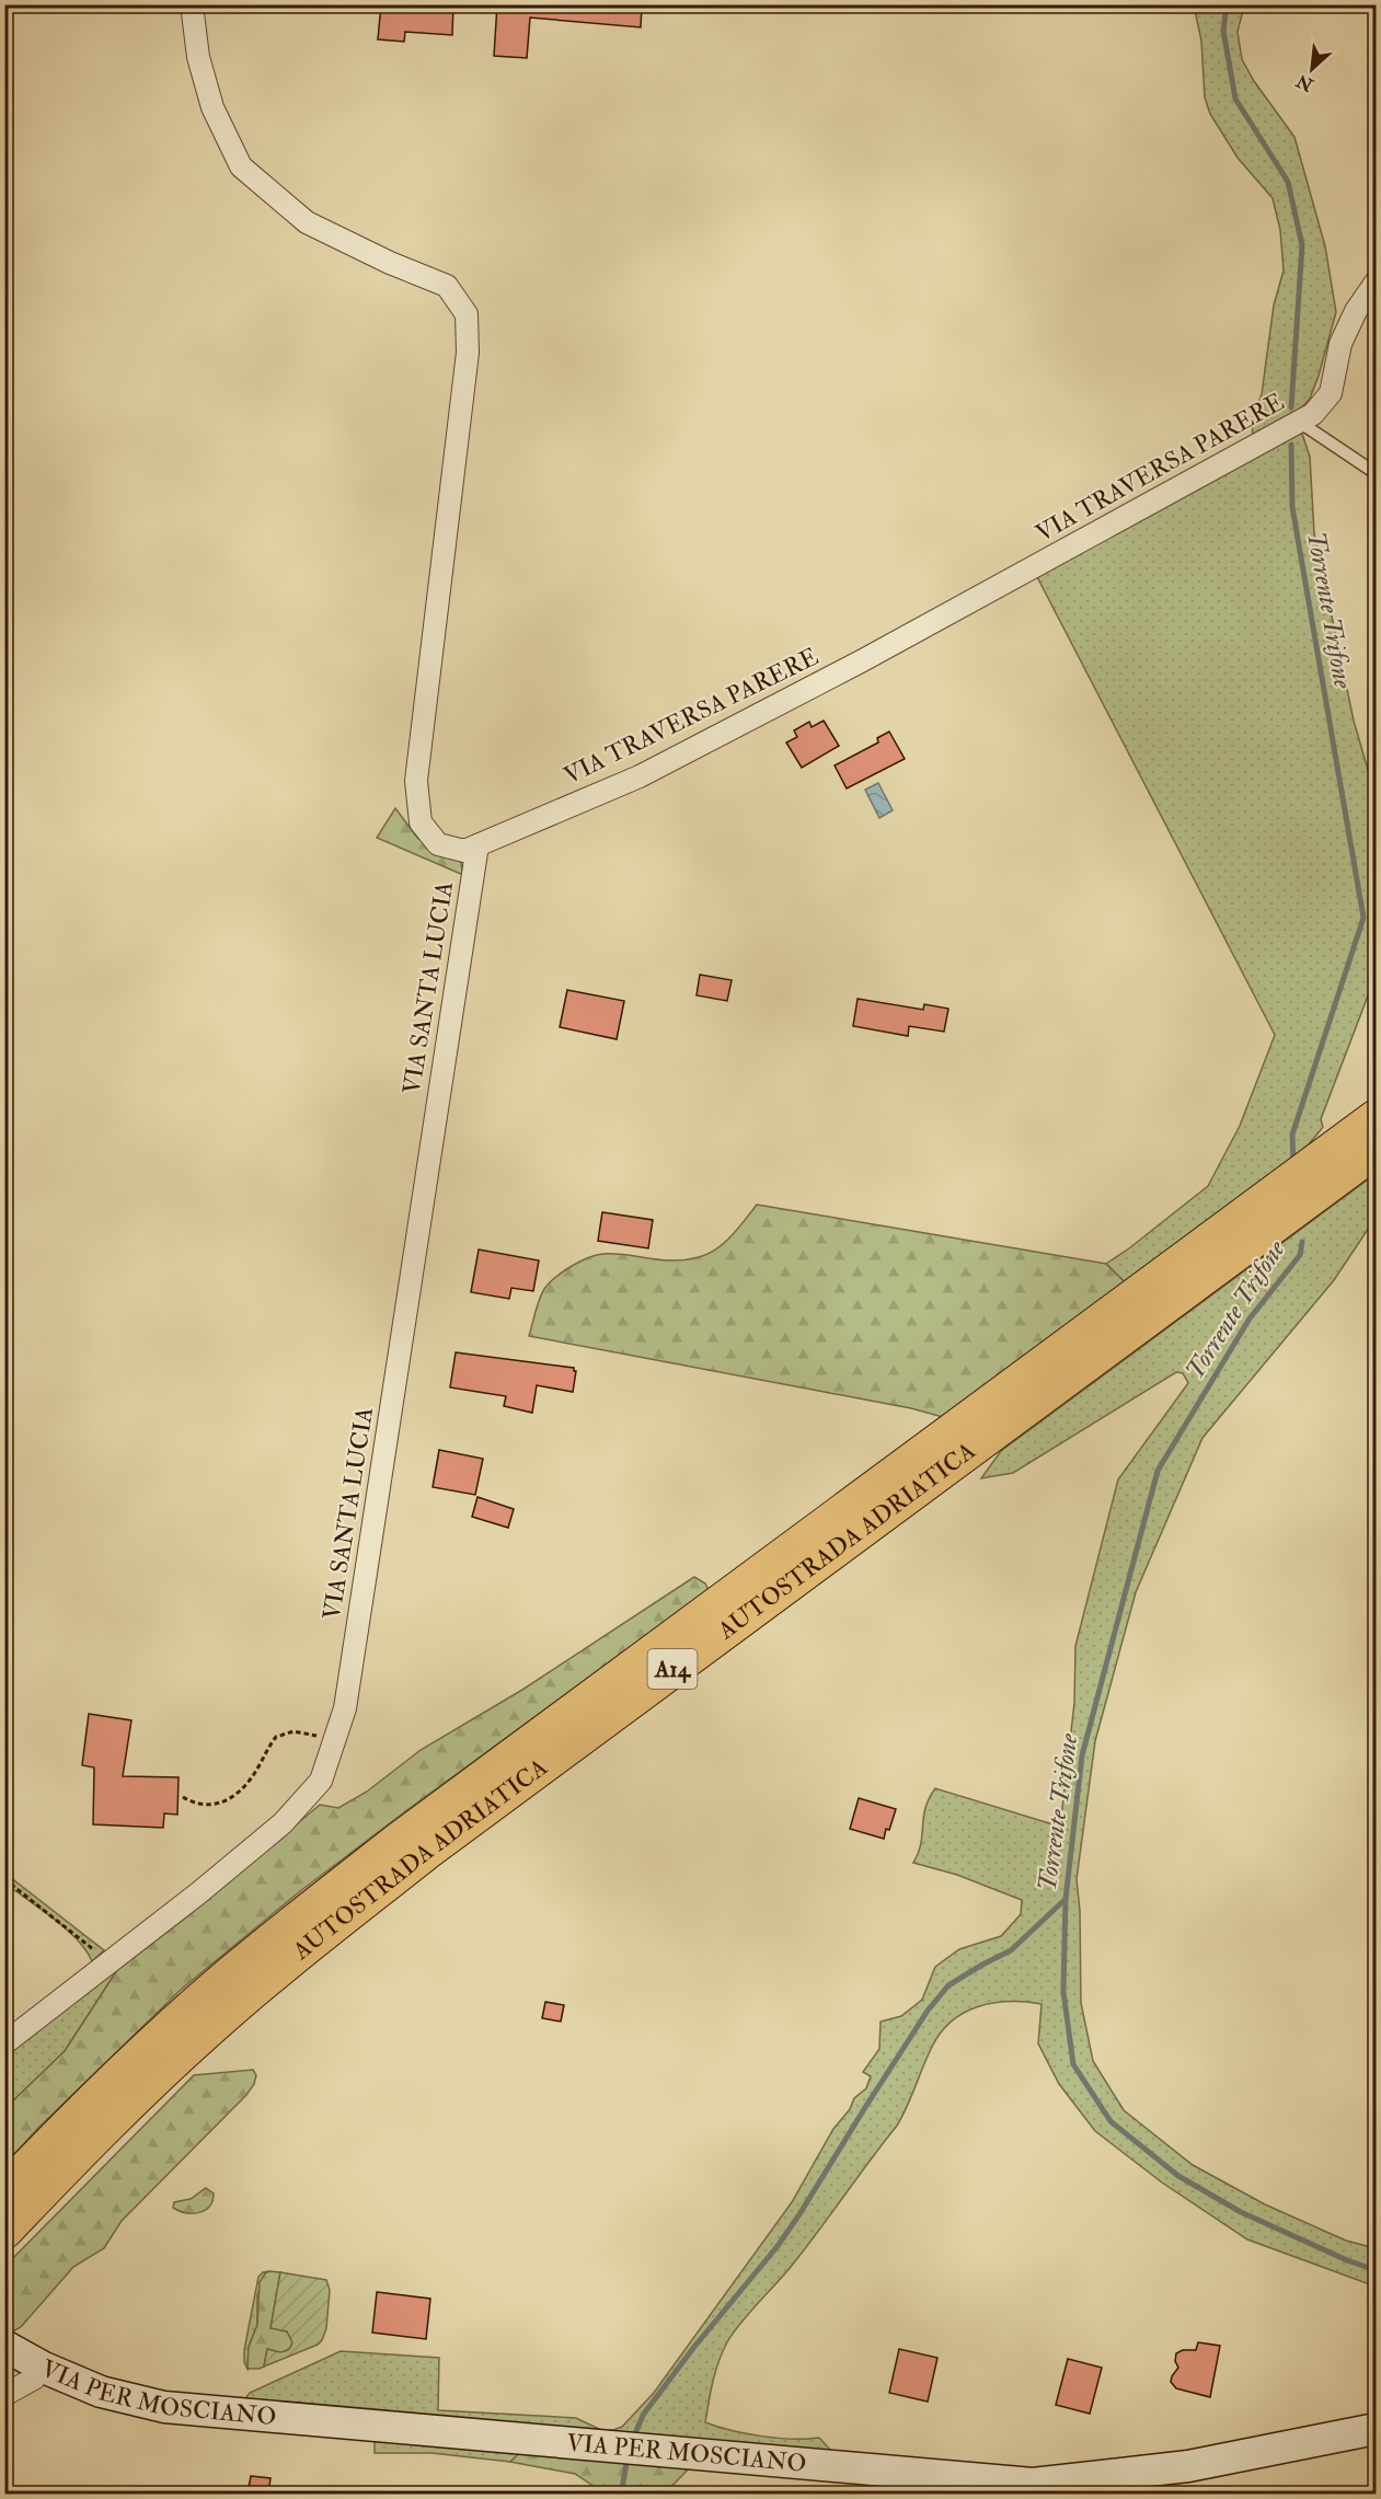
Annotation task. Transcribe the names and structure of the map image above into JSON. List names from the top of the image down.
{
  "streets": {
    "highway": ["AUTOSTRADA ADRIATICA", "A14"],
    "main road": ["VIA PER MOSCIANO"],
    "street": ["VIA TRAVERSA PARERE", "VIA SANTA LUCIA"]
  },
  "crossings": [
    ["VIA TRAVERSA PARERE", "VIA SANTA LUCIA"]
  ],
  "water": ["Torrente Trifone"],
  "north": "bottom left"
}
